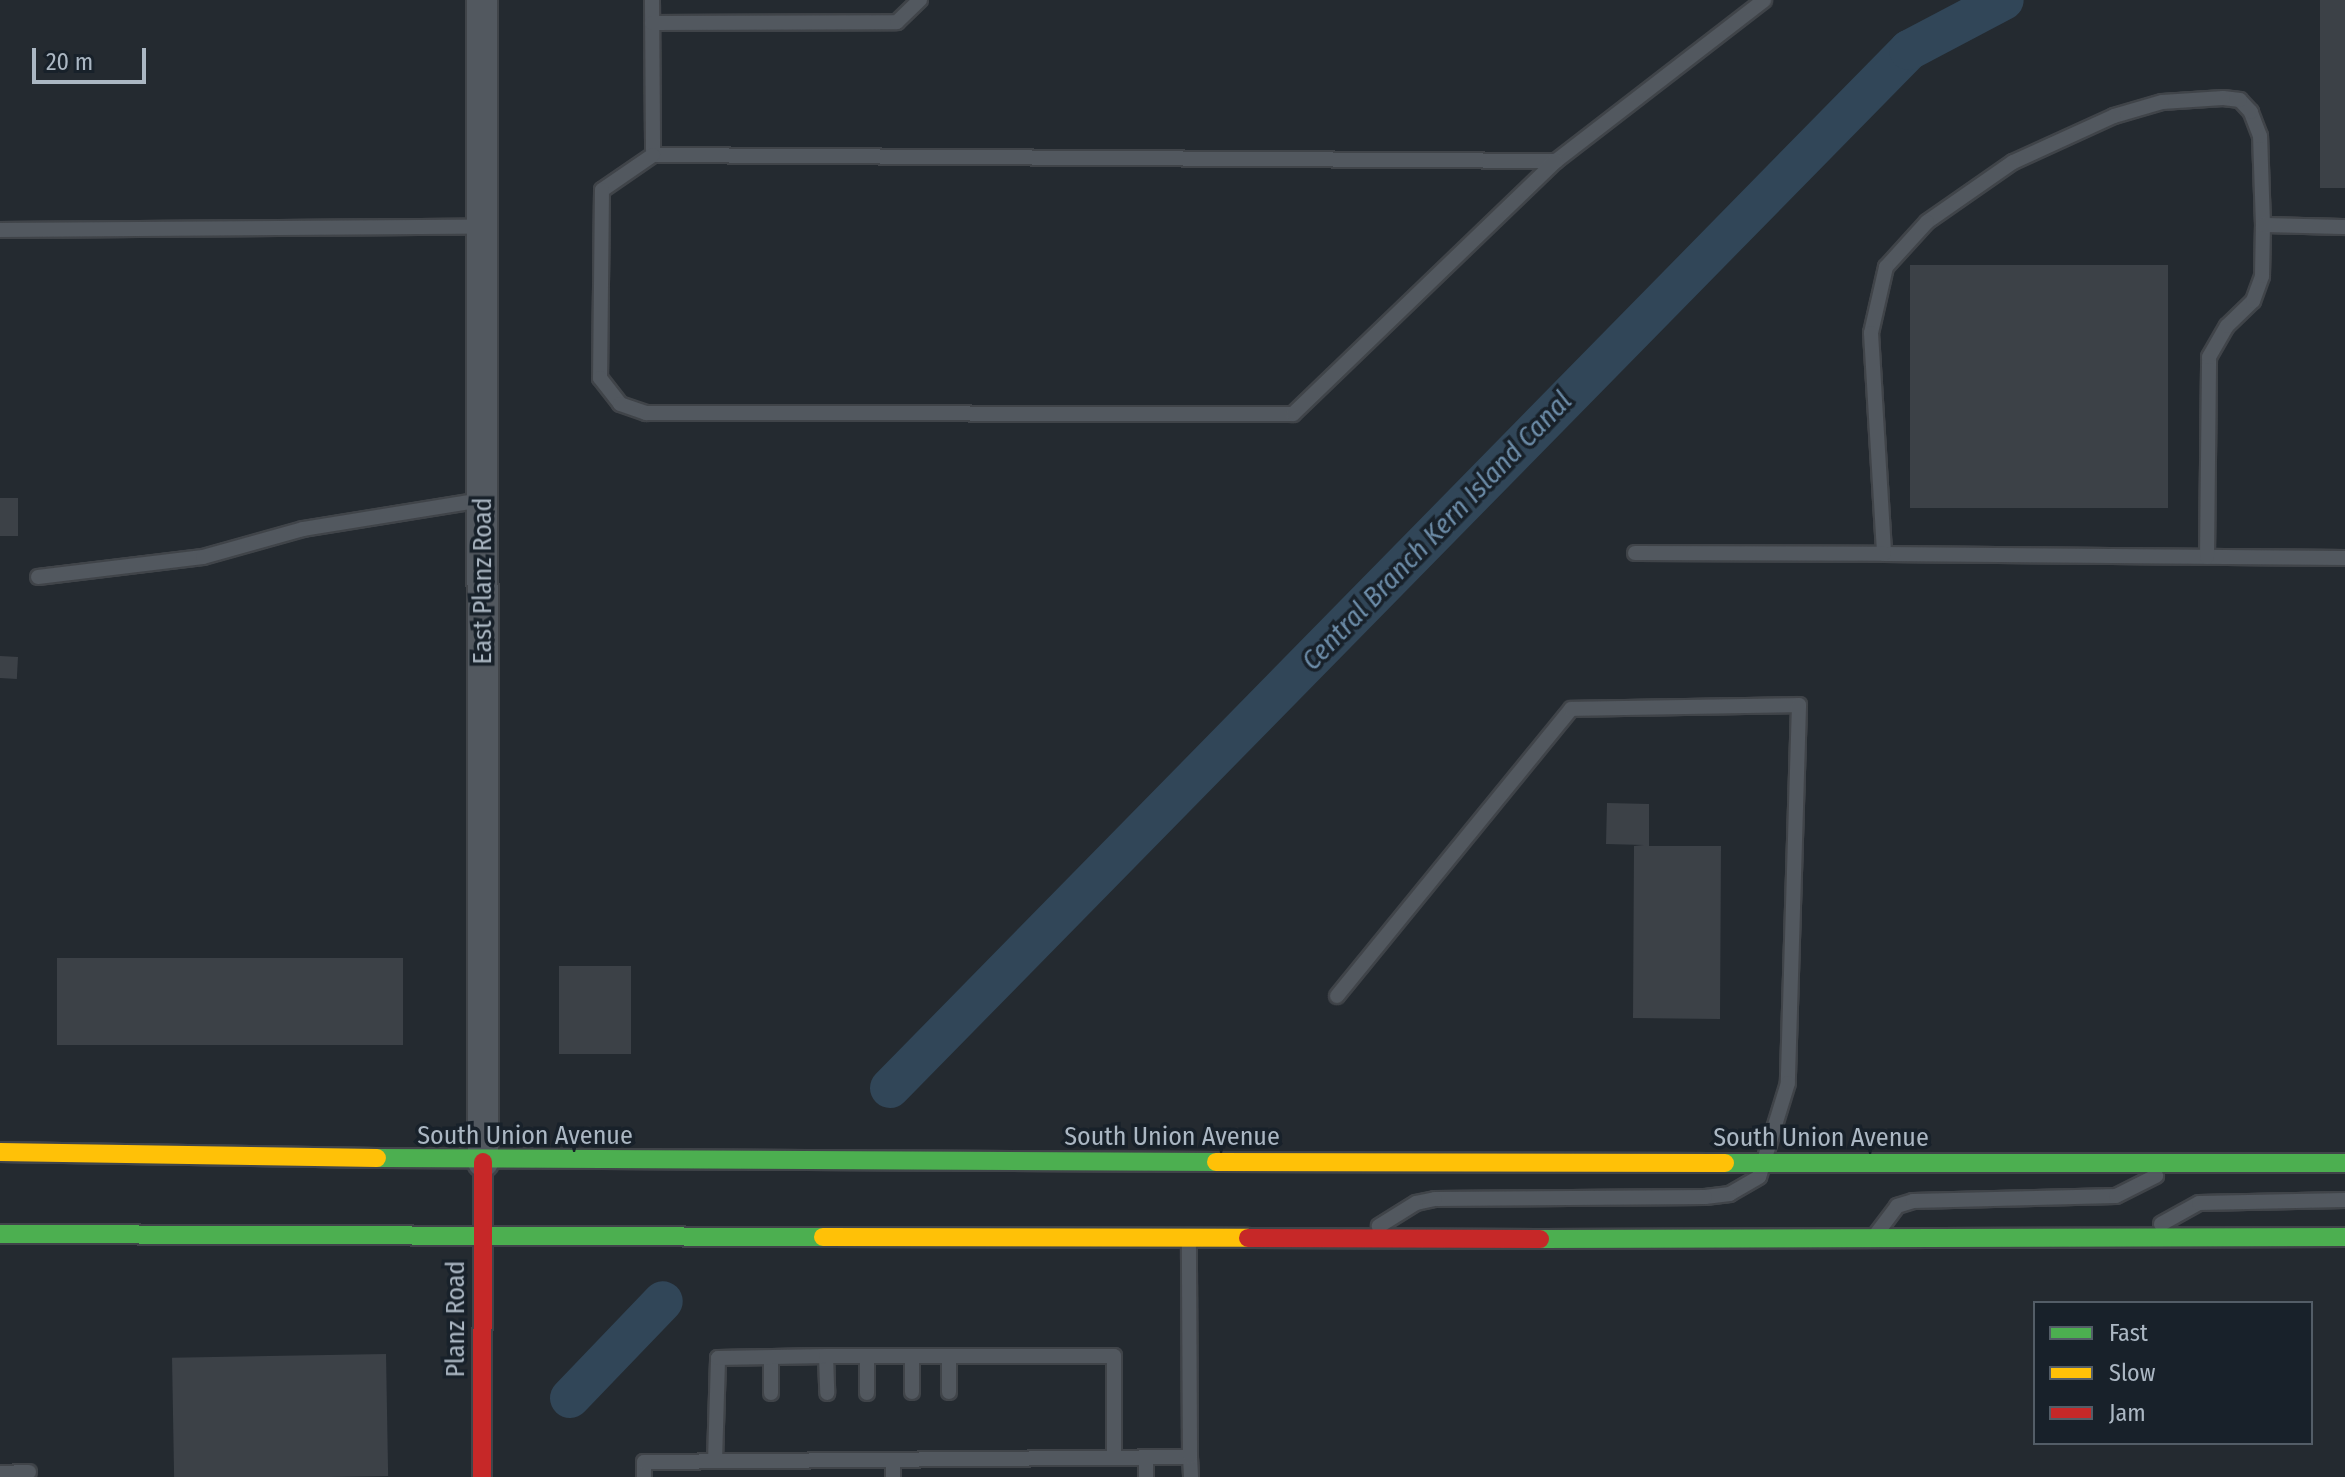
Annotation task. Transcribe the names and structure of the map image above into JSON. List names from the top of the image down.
{
  "streets": {
    "main road": ["South Union Avenue", "Planz Road"],
    "street": ["East Planz Road"]
  },
  "crossings": [
    ["East Planz Road", "South Union Avenue"],
    ["East Planz Road", "Planz Road"],
    ["South Union Avenue", "Planz Road"]
  ],
  "water": ["Central Branch Kern Island Canal"],
  "legend": ["Fast", "Slow", "Jam"],
  "scale_bar": "20 m"
}
